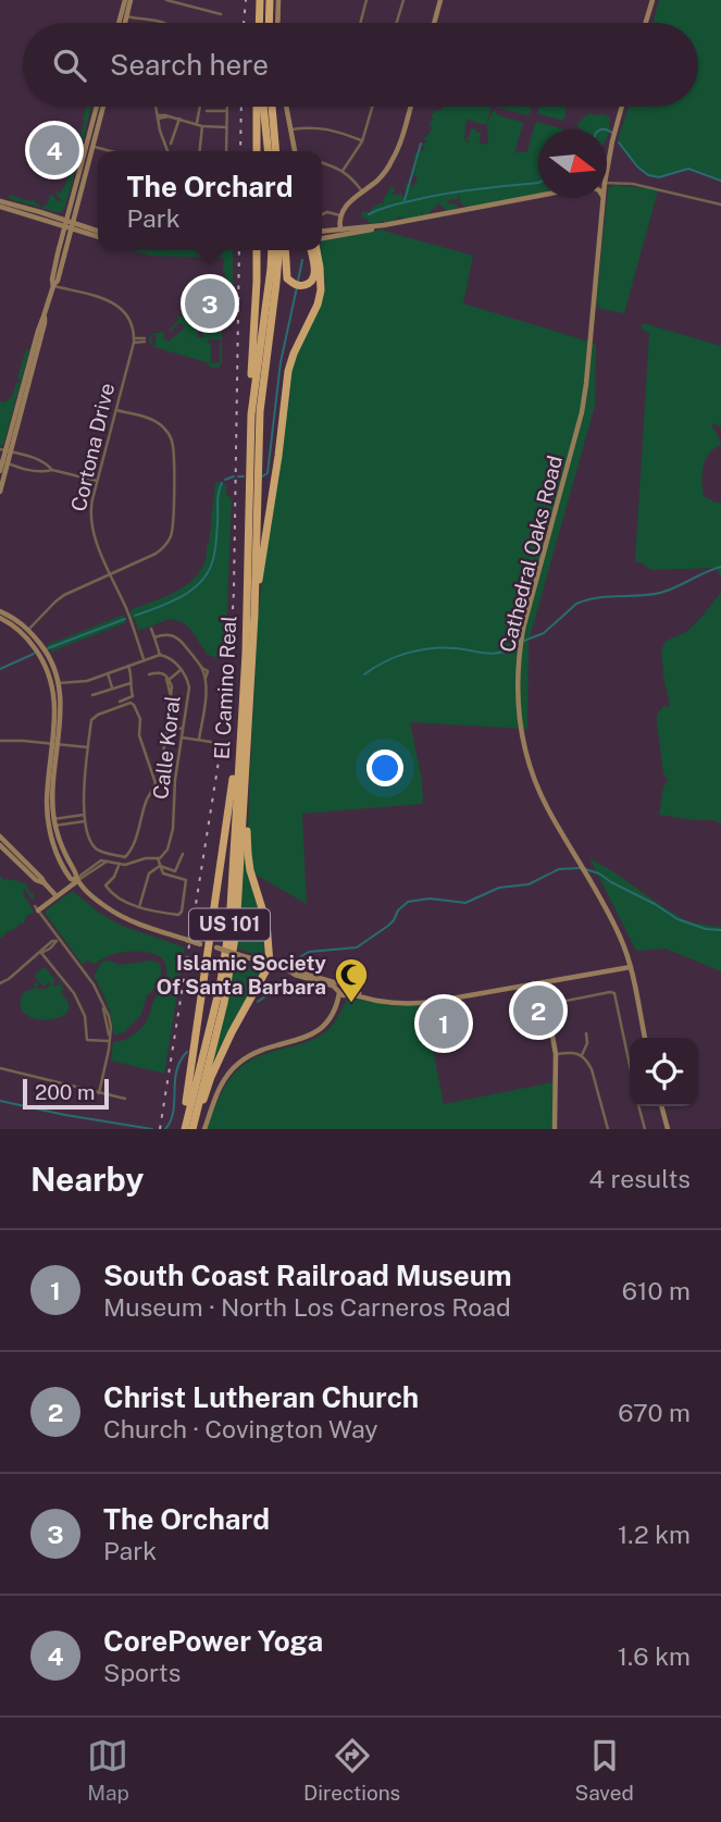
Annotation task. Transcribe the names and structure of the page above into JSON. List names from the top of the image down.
{
  "streets": {
    "highway": ["El Camino Real", "US 101"],
    "main road": ["Cathedral Oaks Road"],
    "street": ["Cortona Drive", "Calle Koral"]
  },
  "places": {
    "mosque": ["Islamic Society Of Santa Barbara"]
  },
  "scale_bar": "200 m",
  "north": "right",
  "page": {
    "search": "Search here",
    "pins": [
      "4",
      "3",
      "2",
      "1"
    ],
    "popup": ["The Orchard", "Park"],
    "scale": "200 m",
    "heading": ["Nearby", "4 results"],
    "list": [
      {
        "mark": "1",
        "name": "South Coast Railroad Museum",
        "note": "Museum · North Los Carneros Road",
        "value": "610 m"
      },
      {
        "mark": "2",
        "name": "Christ Lutheran Church",
        "note": "Church · Covington Way",
        "value": "670 m"
      },
      {
        "mark": "3",
        "name": "The Orchard",
        "note": "Park",
        "value": "1.2 km"
      },
      {
        "mark": "4",
        "name": "CorePower Yoga",
        "note": "Sports",
        "value": "1.6 km"
      }
    ],
    "nav": ["Map", "Directions", "Saved"]
  }
}
